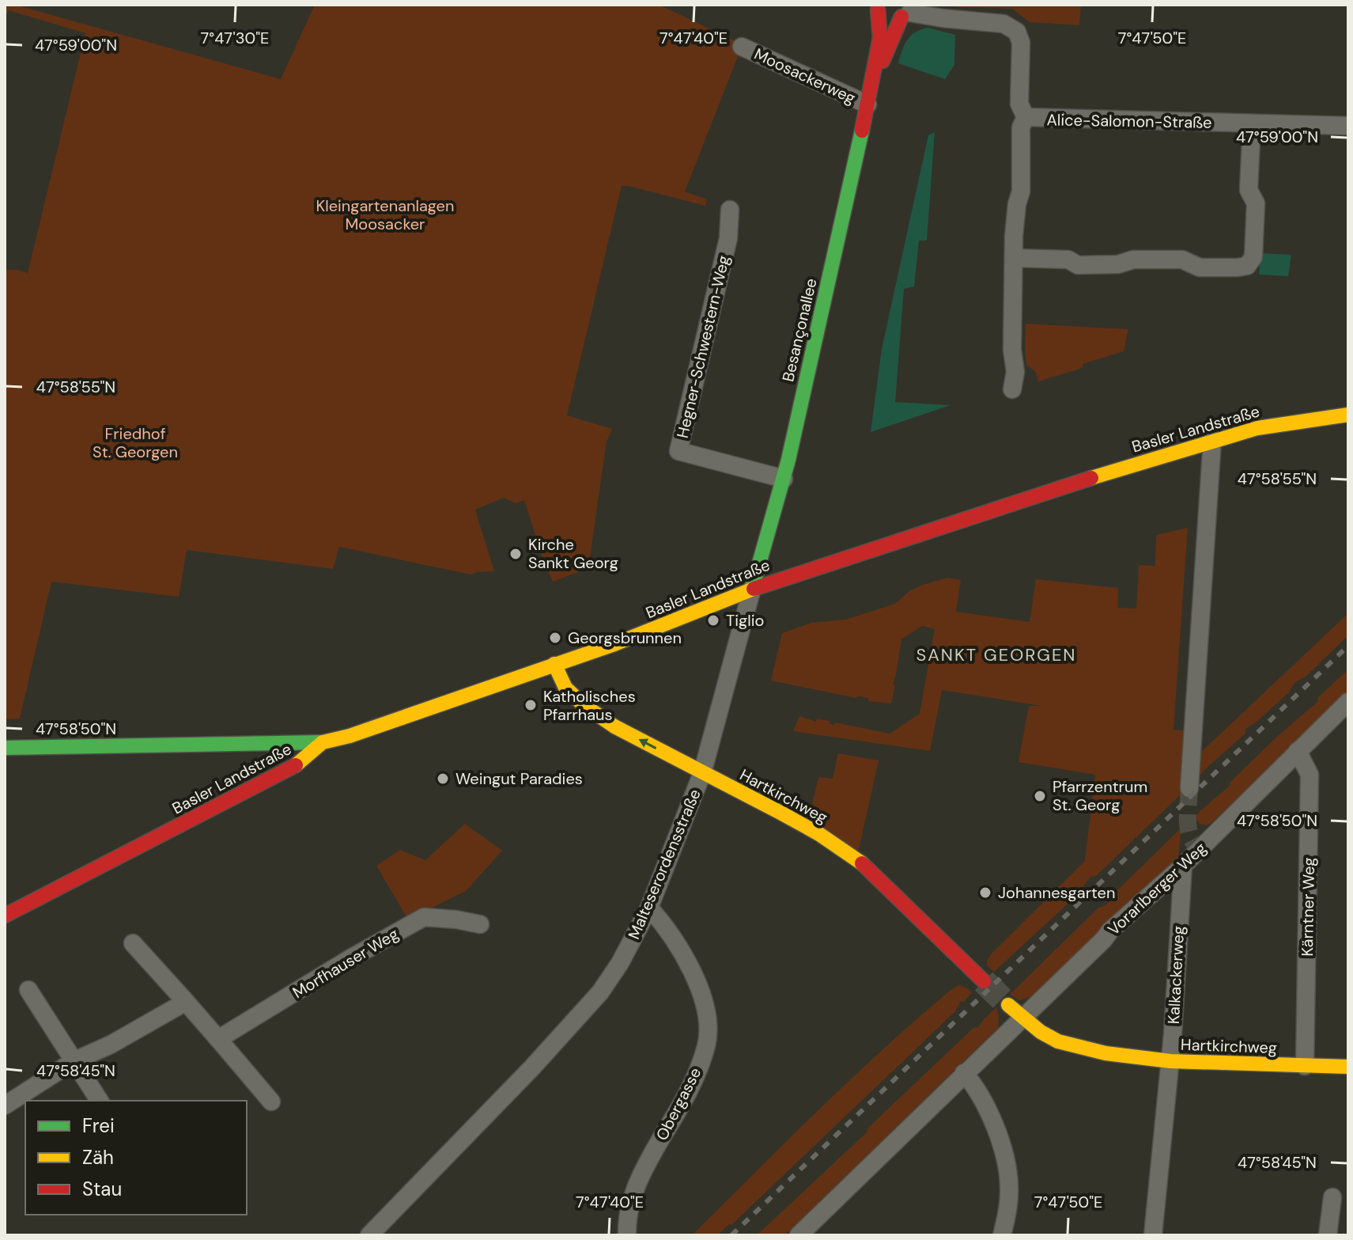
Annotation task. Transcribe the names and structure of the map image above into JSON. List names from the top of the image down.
{
  "streets": {
    "street": [
      "Moosackerweg",
      "Alice-Salomon-Straße",
      "Besançonallee",
      "Hegner-Schwestern-Weg",
      "Basler Landstraße",
      "Hartkirchweg",
      "Malteserordensstraße",
      "Vorarlberger Weg",
      "Kärntner Weg",
      "Morfhauser Weg",
      "Kalkackerweg",
      "Obergasse"
    ]
  },
  "crossings": [
    ["Moosackerweg", "Besançonallee"],
    ["Alice-Salomon-Straße", "Besançonallee"],
    ["Besançonallee", "Hegner-Schwestern-Weg"],
    ["Besançonallee", "Basler Landstraße"],
    ["Besançonallee", "Malteserordensstraße"],
    ["Basler Landstraße", "Hartkirchweg"],
    ["Basler Landstraße", "Malteserordensstraße"],
    ["Hartkirchweg", "Malteserordensstraße"],
    ["Hartkirchweg", "Vorarlberger Weg"],
    ["Hartkirchweg", "Kärntner Weg"],
    ["Hartkirchweg", "Kalkackerweg"],
    ["Malteserordensstraße", "Obergasse"],
    ["Vorarlberger Weg", "Kärntner Weg"],
    ["Vorarlberger Weg", "Kalkackerweg"]
  ],
  "districts": ["SANKT GEORGEN"],
  "parks": ["Kleingartenanlagen Moosacker", "Friedhof St. Georgen"],
  "places": [
    "Kirche Sankt Georg",
    "Tiglio",
    "Georgsbrunnen",
    "Katholisches Pfarrhaus",
    "Weingut Paradies",
    "Pfarrzentrum St. Georg",
    "Johannesgarten"
  ],
  "legend": ["Frei", "Zäh", "Stau"],
  "coordinates": [
    "7°47'30\"E",
    "7°47'40\"E",
    "7°47'50\"E",
    "47°59'00\"N",
    "47°58'55\"N",
    "47°58'50\"N",
    "47°58'45\"N"
  ]
}
